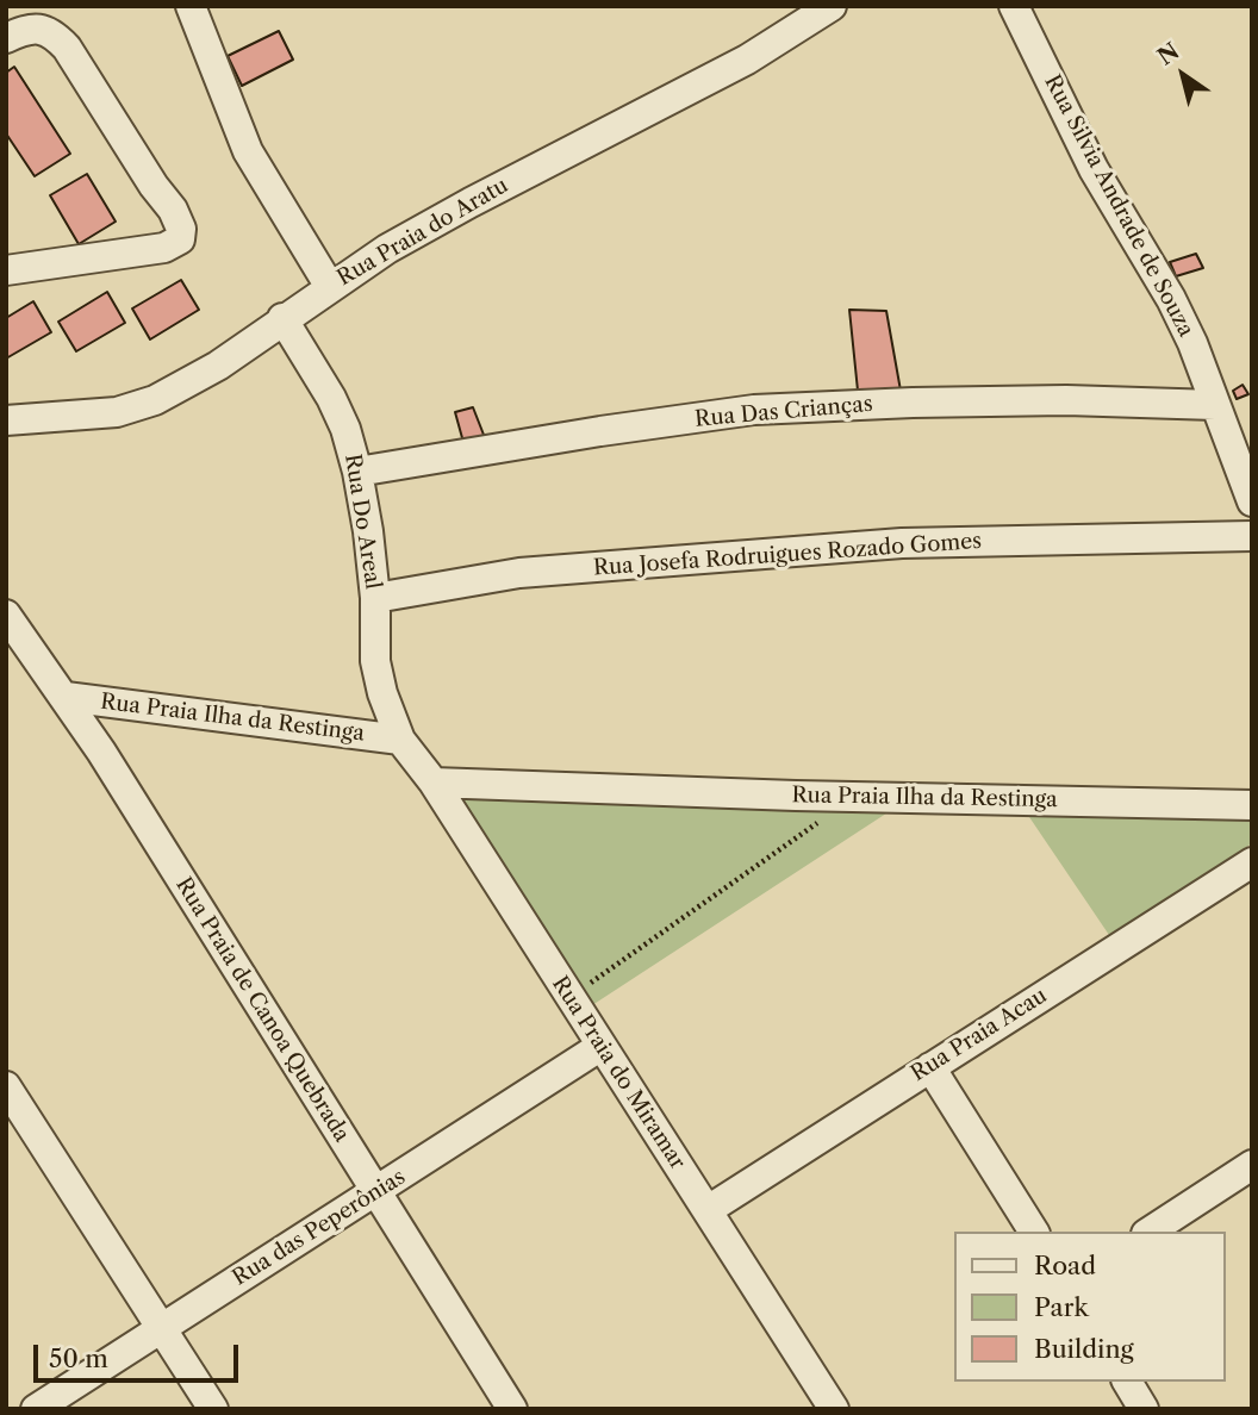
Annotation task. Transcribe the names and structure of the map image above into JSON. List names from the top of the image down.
{
  "streets": {
    "street": [
      "Rua Silvia Andrade de Souza",
      "Rua Praia do Aratu",
      "Rua Das Crianças",
      "Rua Do Areal",
      "Rua Josefa Rodruigues Rozado Gomes",
      "Rua Praia Ilha da Restinga",
      "Rua Praia de Canoa Quebrada",
      "Rua Praia Acau",
      "Rua Praia do Miramar",
      "Rua das Peperônias"
    ]
  },
  "crossings": [
    ["Rua Silvia Andrade de Souza", "Rua Das Crianças"],
    ["Rua Praia do Aratu", "Rua Do Areal"],
    ["Rua Das Crianças", "Rua Do Areal"],
    ["Rua Do Areal", "Rua Josefa Rodruigues Rozado Gomes"],
    ["Rua Do Areal", "Rua Praia Ilha da Restinga"],
    ["Rua Do Areal", "Rua Praia do Miramar"],
    ["Rua Praia Ilha da Restinga", "Rua Praia de Canoa Quebrada"],
    ["Rua Praia Ilha da Restinga", "Rua Praia do Miramar"],
    ["Rua Praia de Canoa Quebrada", "Rua das Peperônias"],
    ["Rua Praia Acau", "Rua Praia do Miramar"],
    ["Rua Praia do Miramar", "Rua das Peperônias"]
  ],
  "legend": ["Road", "Park", "Building"],
  "scale_bar": "50 m",
  "north": "top left"
}
